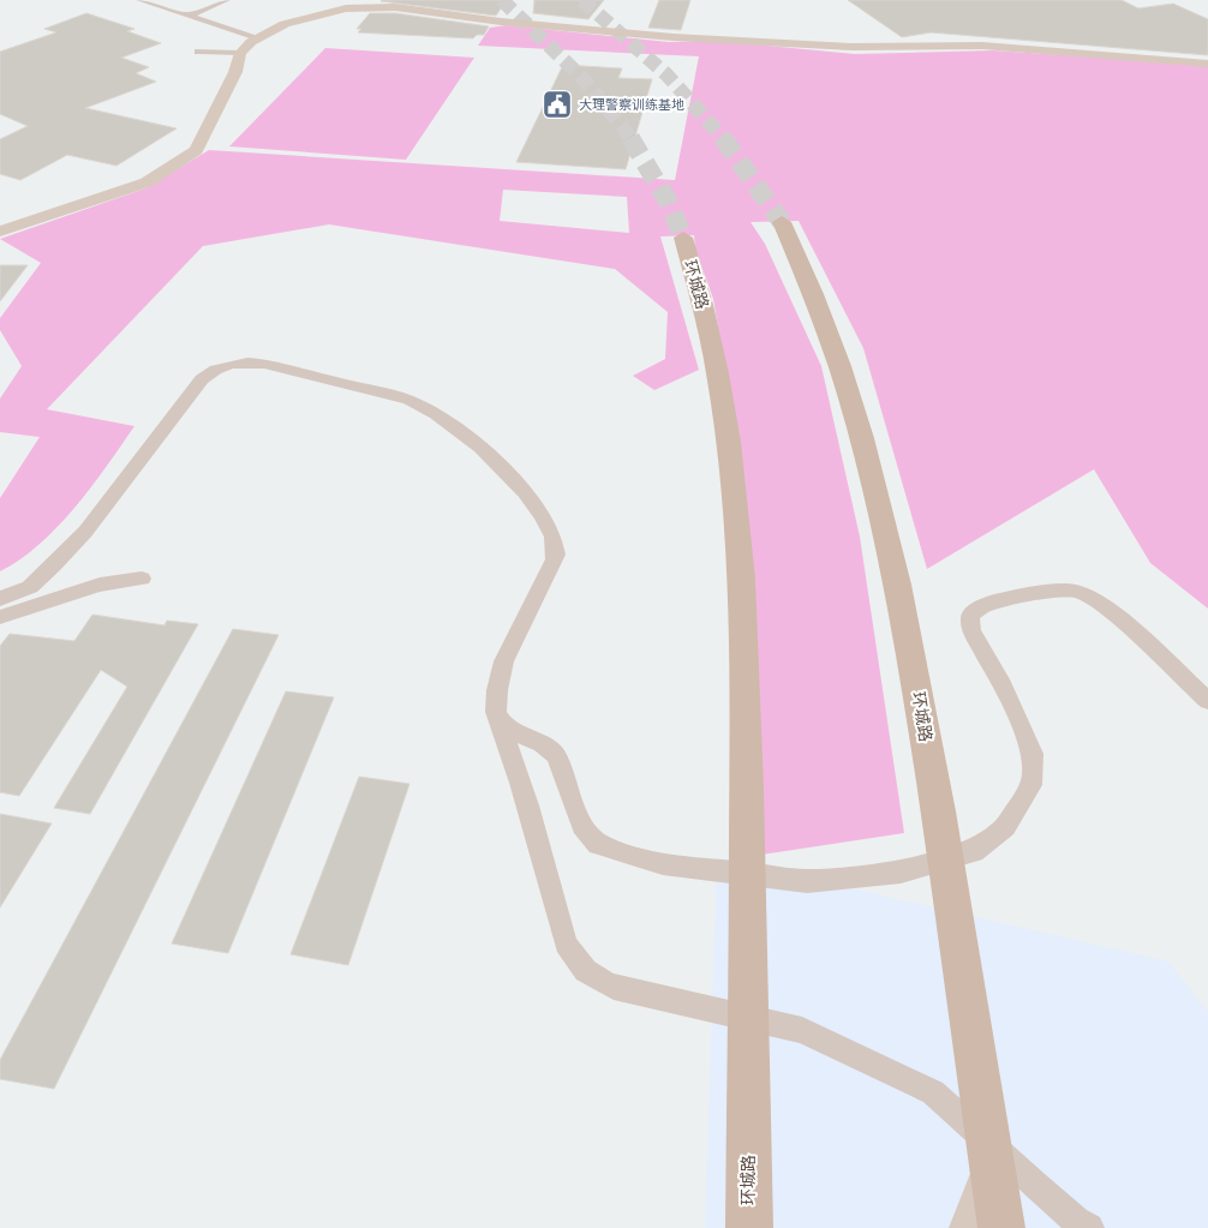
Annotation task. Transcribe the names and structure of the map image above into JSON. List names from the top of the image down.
{
  "streets": {
    "main road": ["环城路"]
  },
  "places": {
    "public building": ["大理警察训练基地"]
  }
}
